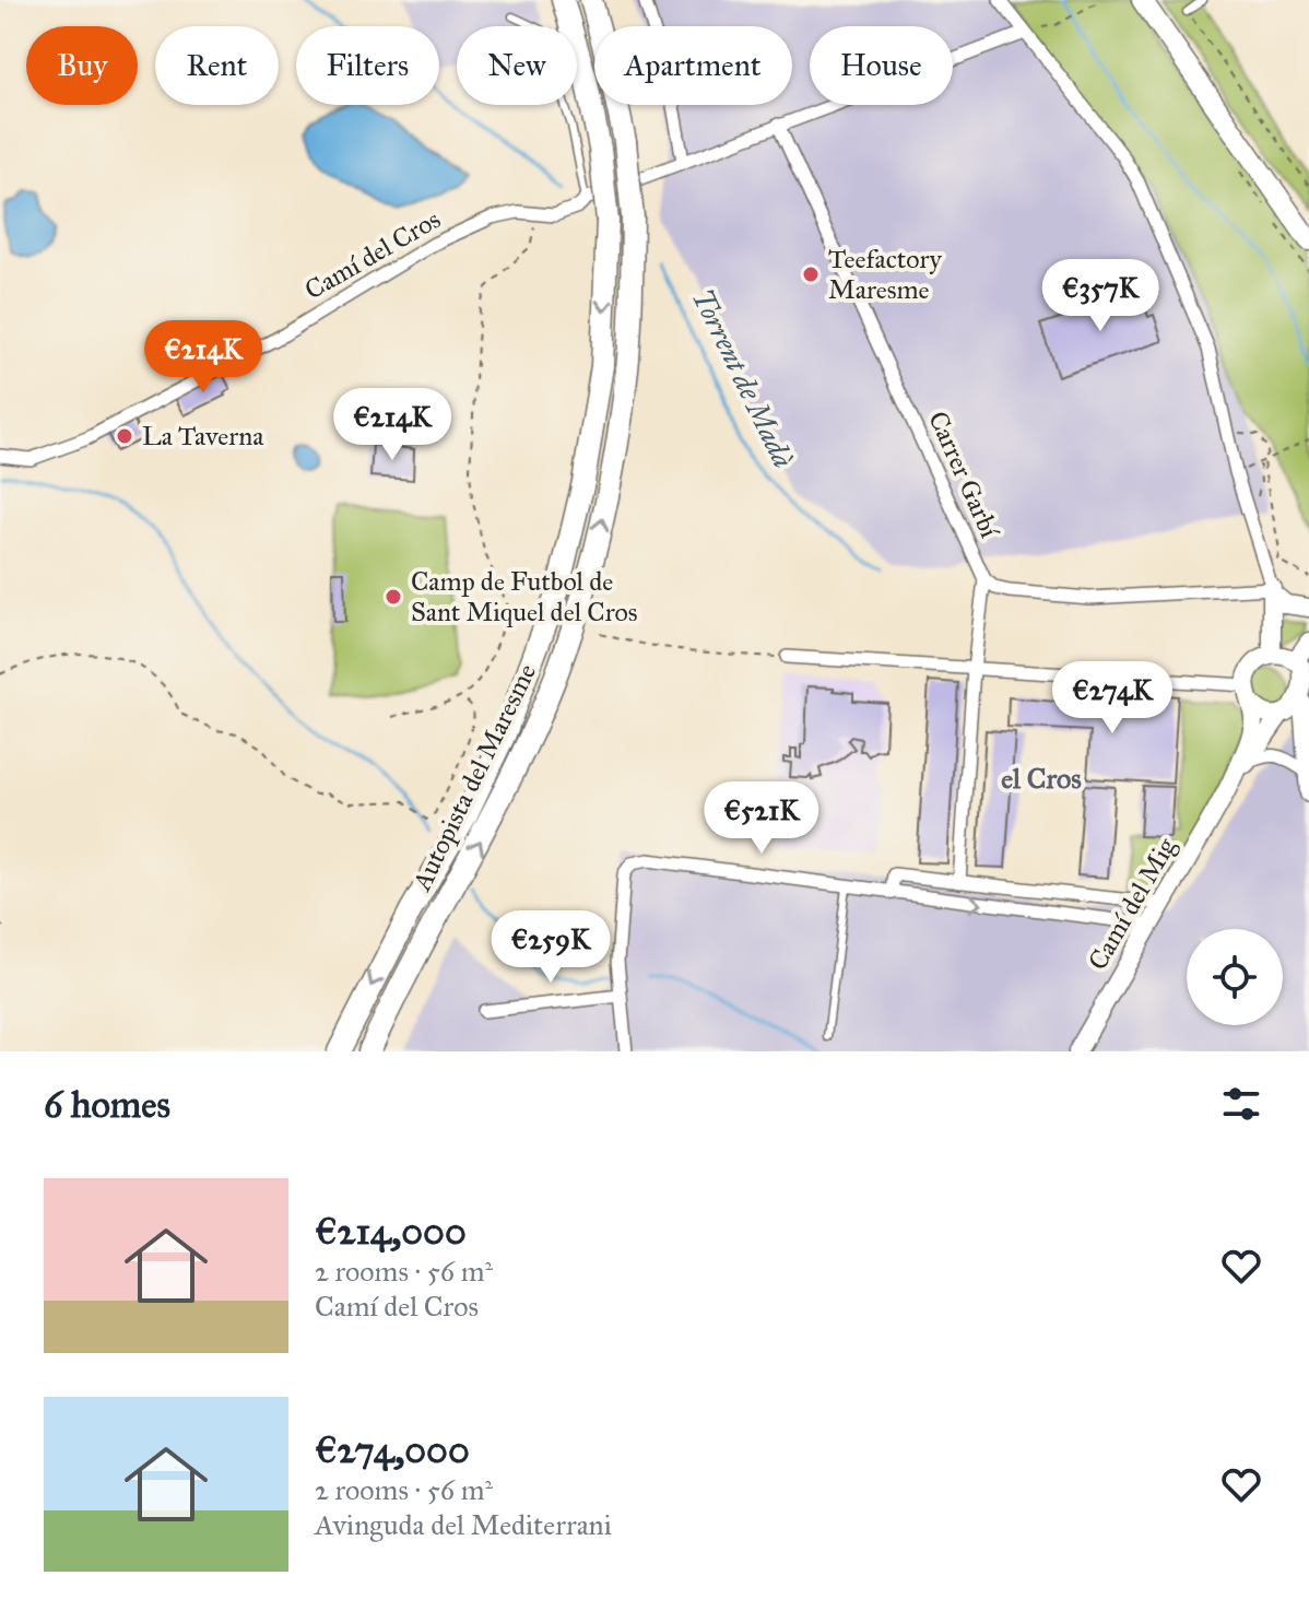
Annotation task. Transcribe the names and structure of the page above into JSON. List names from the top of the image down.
{
  "streets": {
    "highway": ["Autopista del Maresme"],
    "street": ["Camí del Cros", "Carrer Garbí", "Camí del Mig"]
  },
  "crossings": [
    ["Camí del Cros", "Carrer Garbí"]
  ],
  "districts": ["el Cros"],
  "water": ["Torrent de Madà"],
  "places": ["Teefactory Maresme", "La Taverna", "Camp de Futbol de Sant Miquel del Cros"],
  "page": {
    "chip": [
      "Buy",
      "Rent",
      "Filters",
      "New",
      "Apartment",
      "House"
    ],
    "price": [
      "€357K",
      "€214K",
      "€214K",
      "€274K",
      "€521K",
      "€259K"
    ],
    "heading": "6 homes",
    "list": [
      {
        "name": "€214,000",
        "note": "2 rooms · 56 m² · Camí del Cros"
      },
      {
        "name": "€274,000",
        "note": "2 rooms · 56 m² · Avinguda del Mediterrani"
      }
    ]
  }
}
